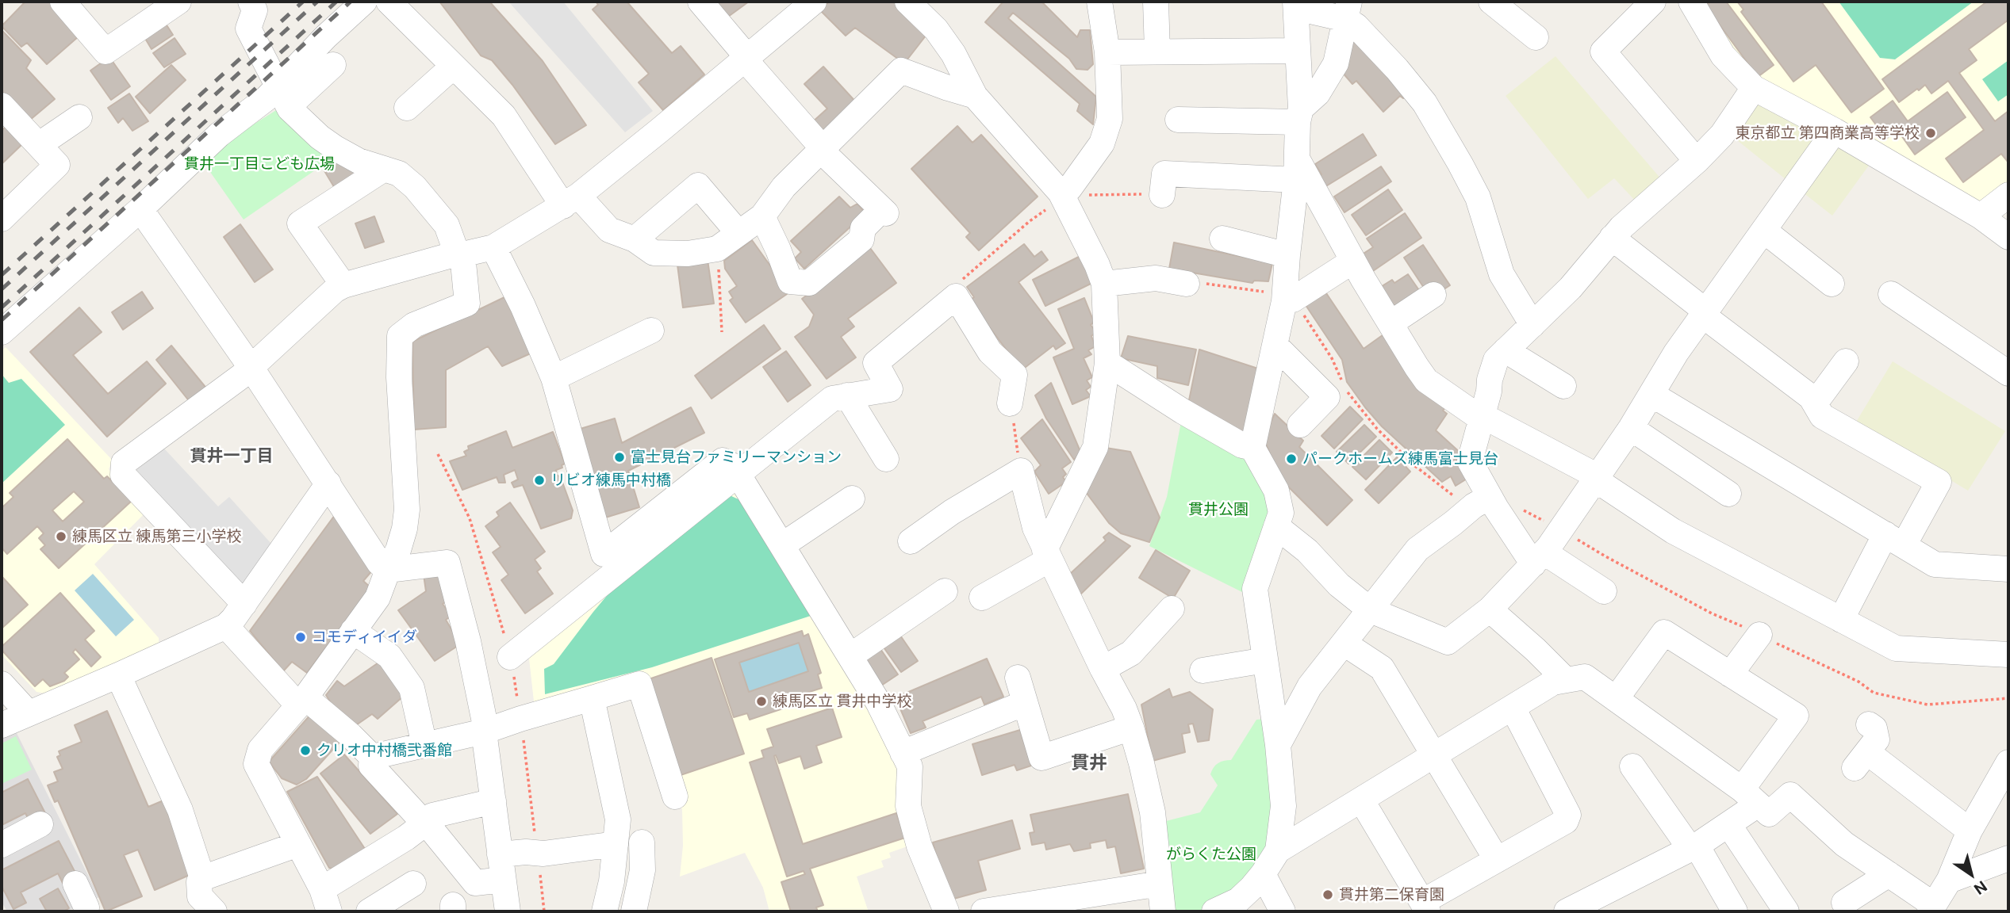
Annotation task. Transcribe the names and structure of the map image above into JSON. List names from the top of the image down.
{
  "districts": ["貫井一丁目", "貫井"],
  "parks": ["貫井一丁目こども広場", "貫井公園", "がらくた公園"],
  "places": [
    "東京都立 第四商業高等学校",
    "富士見台ファミリーマンション",
    "パークホームズ練馬富士見台",
    "リビオ練馬中村橋",
    "練馬区立 練馬第三小学校",
    "コモディイイダ",
    "練馬区立 貫井中学校",
    "クリオ中村橋弐番館",
    "貫井第二保育園"
  ],
  "north": "bottom right"
}
